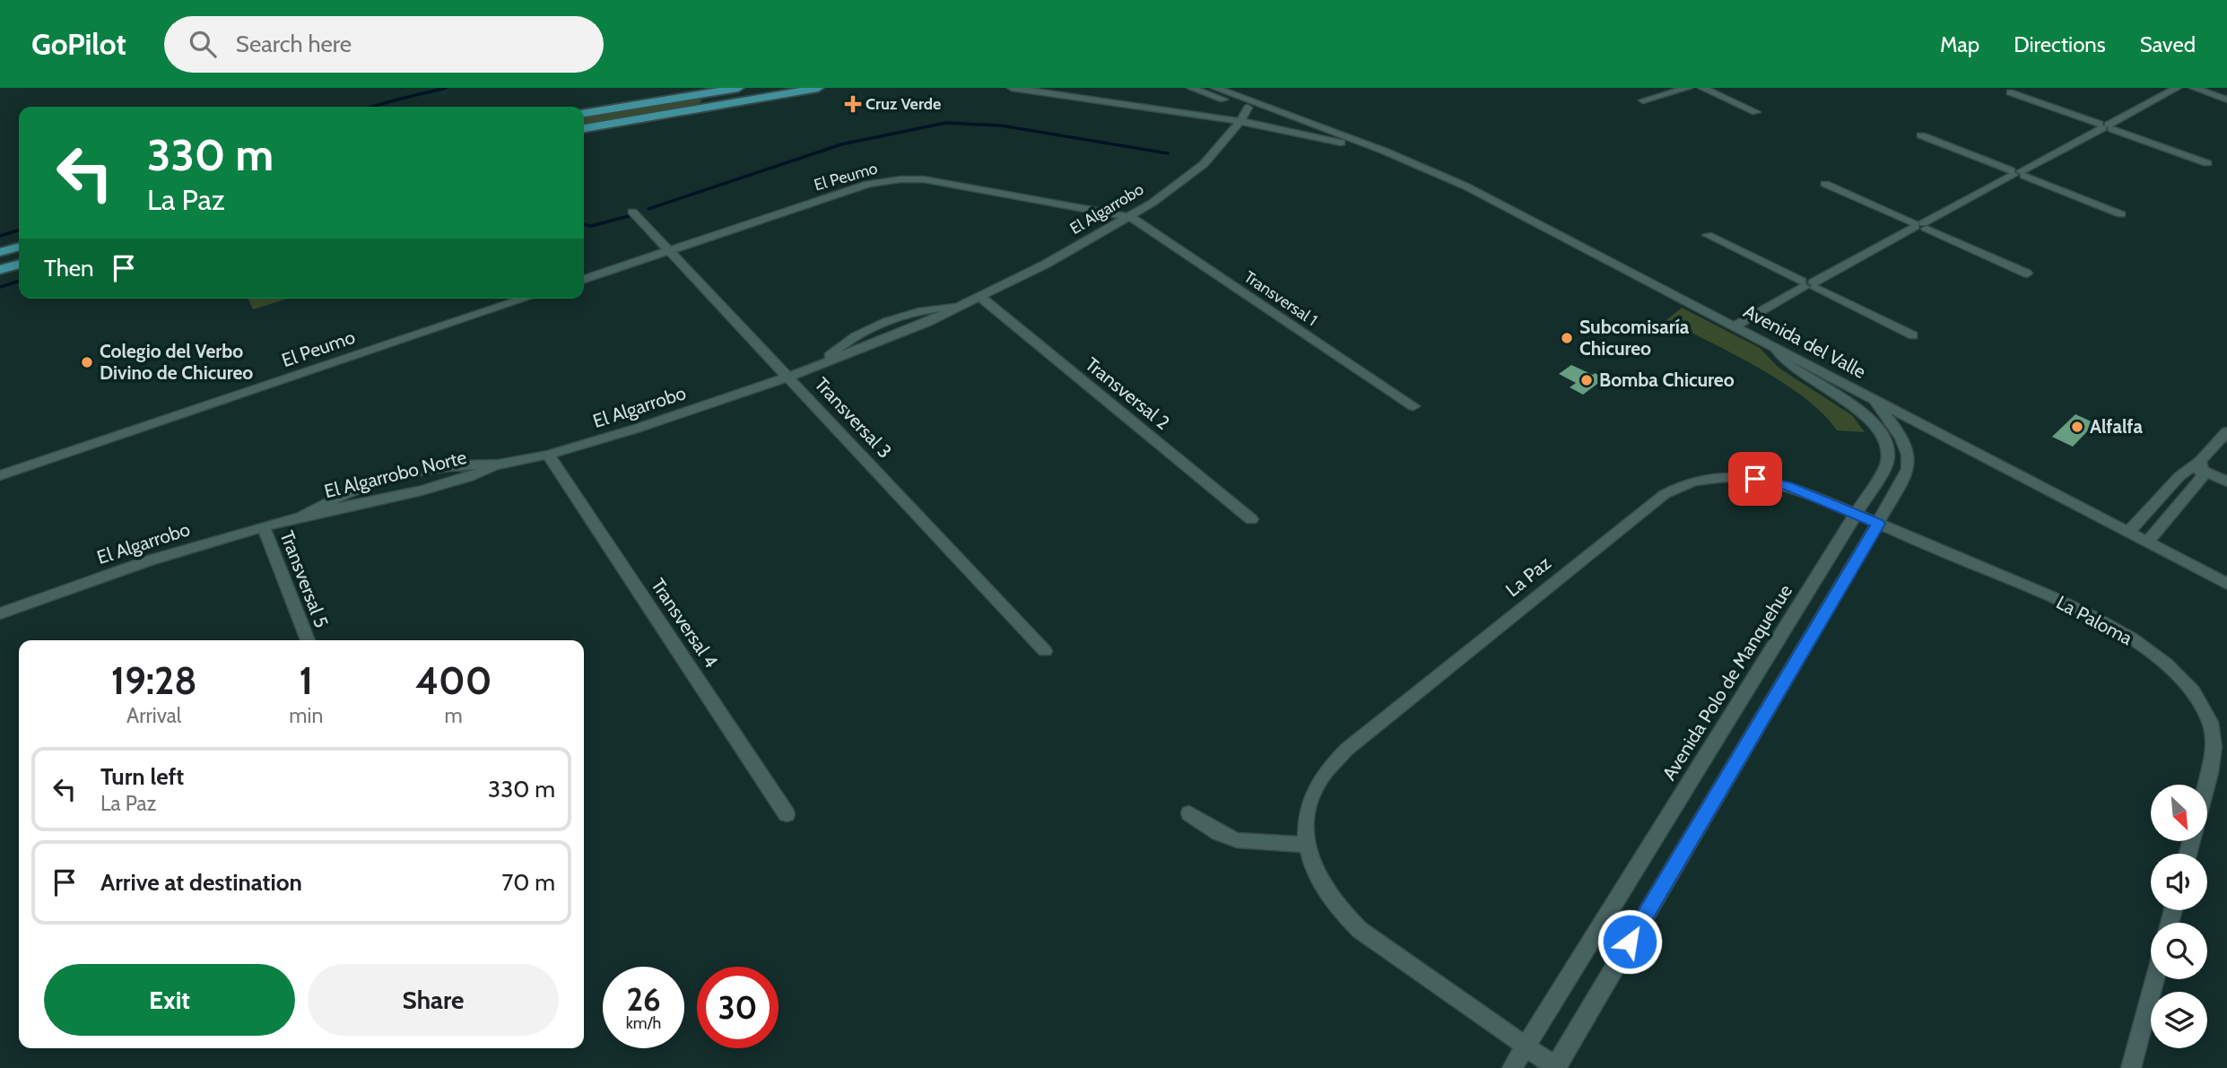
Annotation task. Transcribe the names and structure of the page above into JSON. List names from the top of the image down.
{
  "streets": {
    "street": [
      "El Peumo",
      "El Algarrobo",
      "Transversal 1",
      "Avenida del Valle",
      "Transversal 2",
      "Transversal 3",
      "El Algarrobo Norte",
      "La Paz",
      "Transversal 5",
      "La Paloma",
      "Transversal 4",
      "Avenida Polo de Manquehue"
    ]
  },
  "crossings": [
    ["El Peumo", "El Algarrobo"],
    ["El Peumo", "Transversal 1"],
    ["El Peumo", "Transversal 3"],
    ["El Algarrobo", "Transversal 1"],
    ["El Algarrobo", "Avenida del Valle"],
    ["El Algarrobo", "Transversal 2"],
    ["El Algarrobo", "Transversal 3"],
    ["El Algarrobo", "El Algarrobo Norte"],
    ["El Algarrobo", "Transversal 5"],
    ["El Algarrobo", "Transversal 4"],
    ["Avenida del Valle", "Avenida Polo de Manquehue"],
    ["La Paz", "La Paloma"],
    ["La Paz", "Avenida Polo de Manquehue"],
    ["La Paloma", "Avenida Polo de Manquehue"]
  ],
  "places": {
    "health": ["Cruz Verde"],
    "other": [
      "Subcomisaría Chicureo",
      "Colegio del Verbo Divino de Chicureo",
      "Bomba Chicureo",
      "Alfalfa"
    ]
  },
  "north": "bottom right",
  "page": {
    "header": "GoPilot",
    "search": "Search here",
    "nav": ["Map", "Directions", "Saved"],
    "turn": ["330 m", "La Paz"],
    "then": "Then",
    "eta": [
      "19:28",
      "Arrival",
      "1",
      "min",
      "400",
      "m"
    ],
    "list": [
      {
        "name": "Turn left",
        "note": "La Paz",
        "value": "330 m"
      },
      {
        "name": "Arrive at destination",
        "value": "70 m"
      }
    ],
    "buttons": ["Exit", "Share"],
    "speed": "26 km/h",
    "limit": "30"
  }
}
